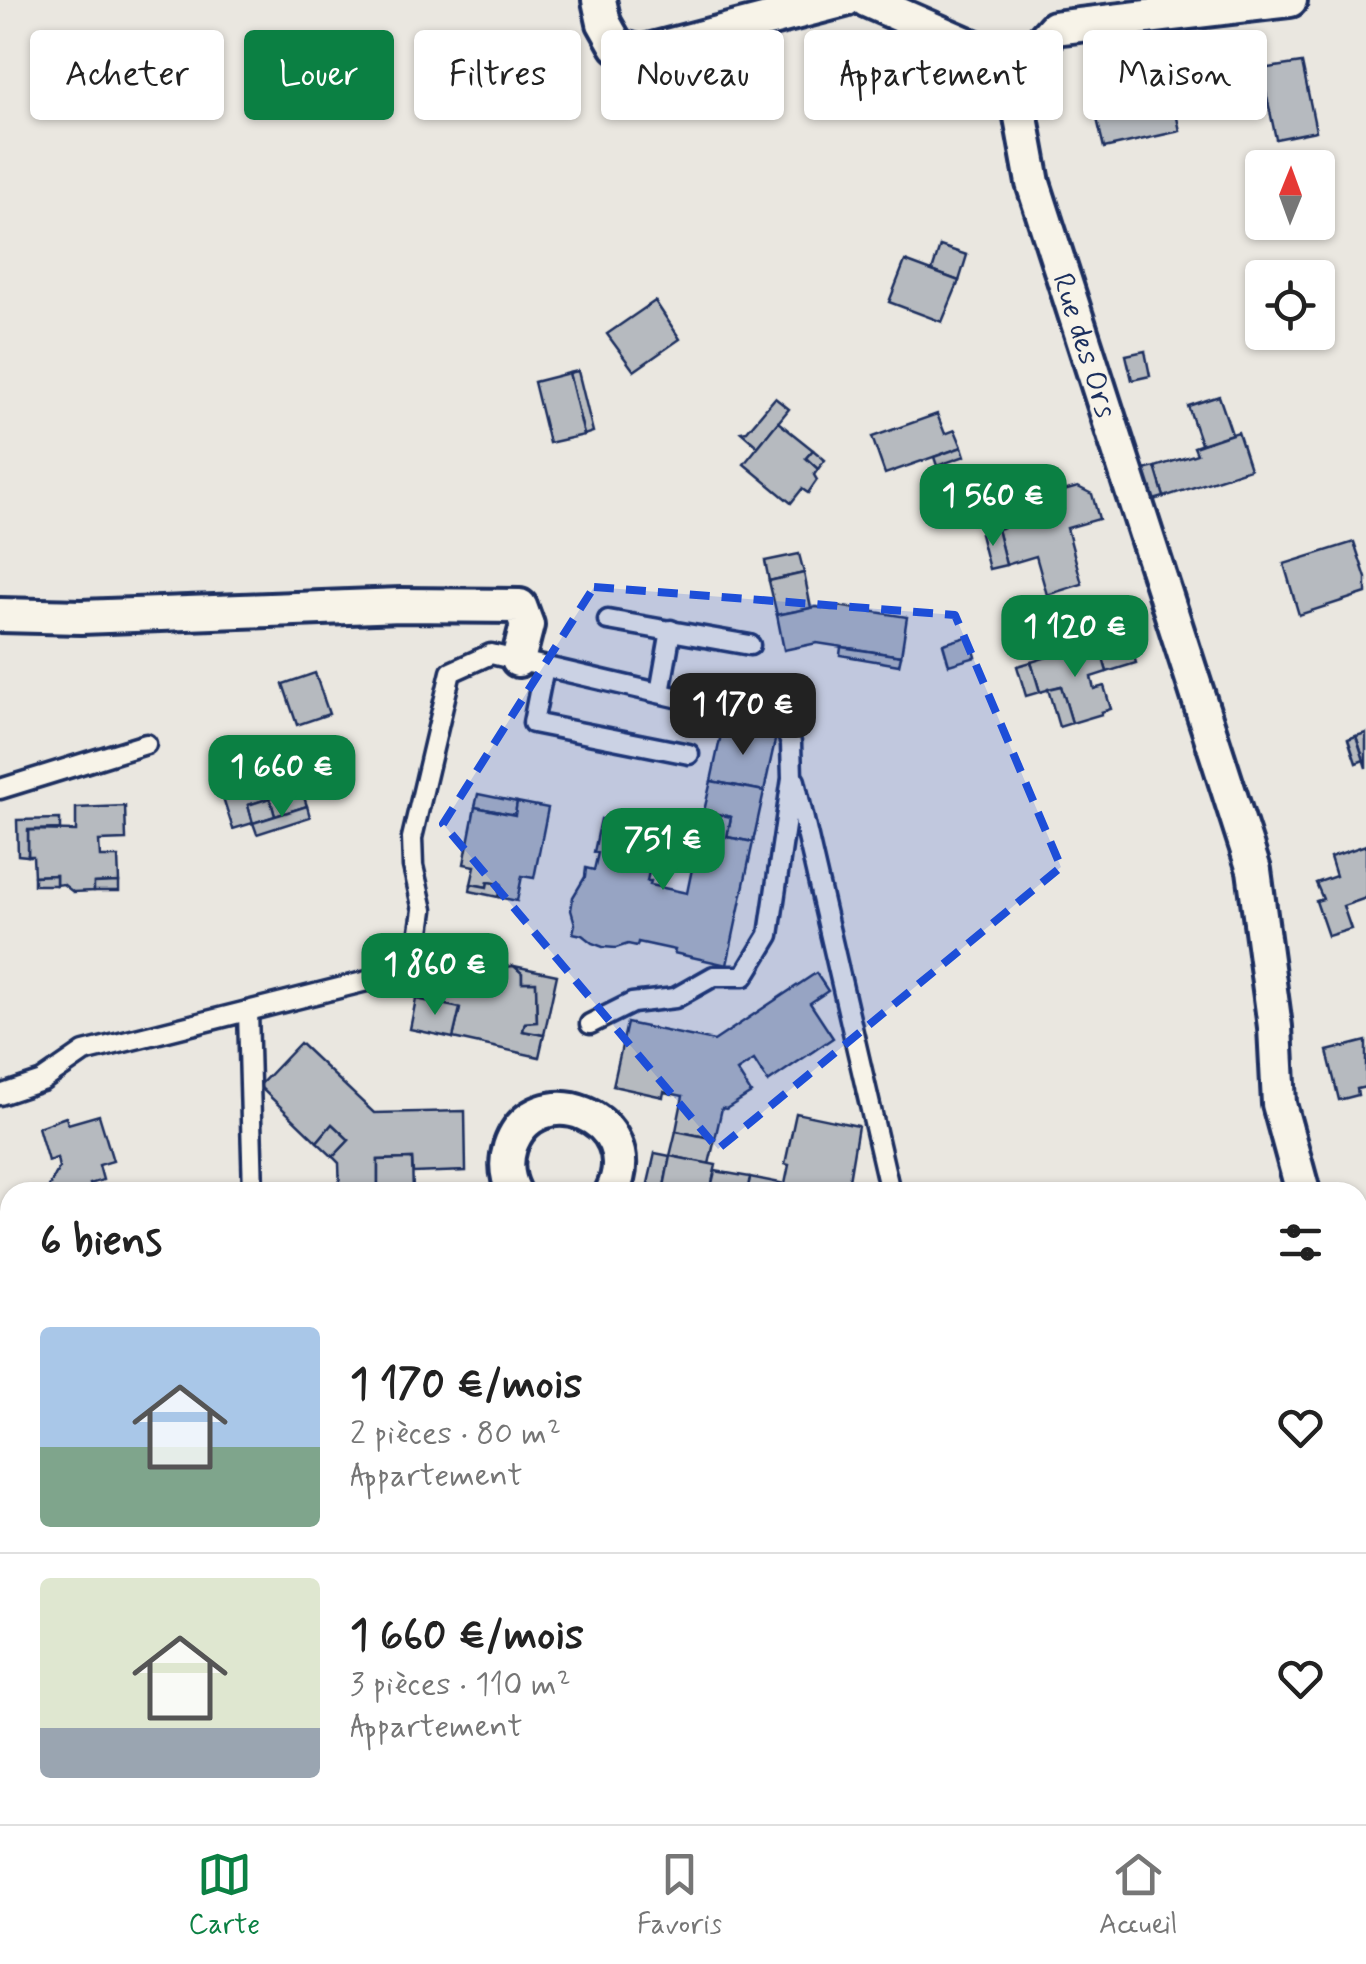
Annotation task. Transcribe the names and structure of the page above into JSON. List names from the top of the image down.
{
  "streets": {
    "street": ["Rue des Ors"]
  },
  "north": "top",
  "page": {
    "chip": [
      "Acheter",
      "Louer",
      "Filtres",
      "Nouveau",
      "Appartement",
      "Maison"
    ],
    "price": [
      "1 560 €",
      "1 120 €",
      "1 170 €",
      "1 660 €",
      "751 €",
      "1 860 €"
    ],
    "heading": "6 biens",
    "list": [
      {
        "name": "1 170 €/mois",
        "note": "2 pièces · 80 m² · Appartement"
      },
      {
        "name": "1 660 €/mois",
        "note": "3 pièces · 110 m² · Appartement"
      }
    ],
    "tabs": ["Carte", "Favoris", "Accueil"]
  }
}
